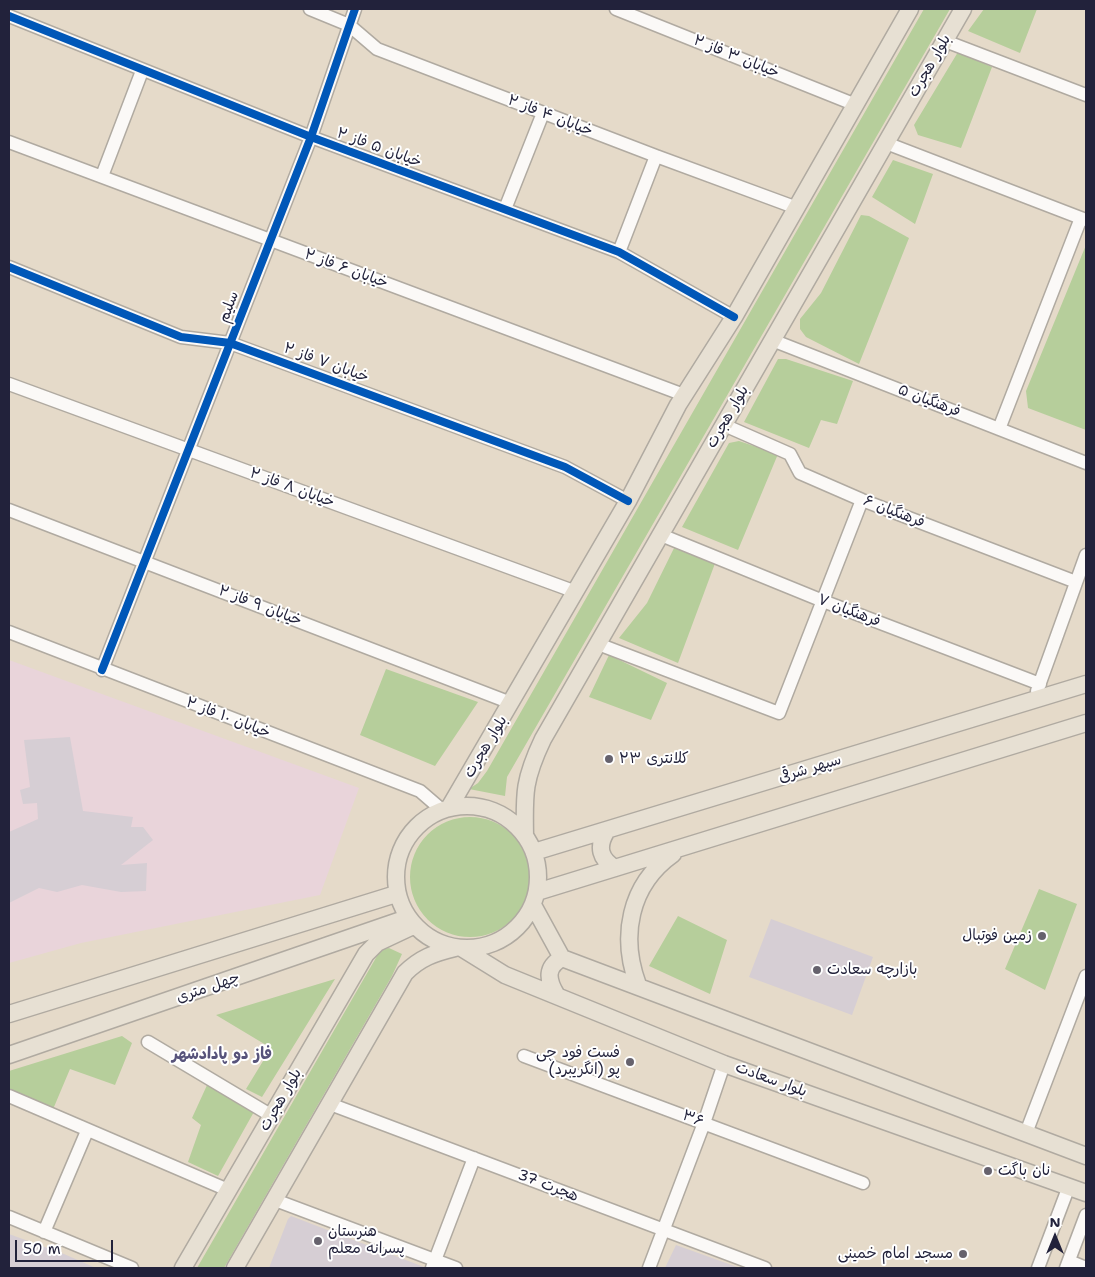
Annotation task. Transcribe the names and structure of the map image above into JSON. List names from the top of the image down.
{
  "streets": {
    "main road": [
      "بلوار هجرت",
      "سپهر شرقی",
      "چهل متری",
      "بلوار سعادت"
    ],
    "street": [
      "خیابان ۳ فاز ۲",
      "خیابان ۴ فاز ۲",
      "خیابان ۵ فاز ۲",
      "خیابان ۶ فاز ۲",
      "سلیم",
      "خیابان ۷ فاز ۲",
      "فرهنگیان ۵",
      "خیابان ۸ فاز ۲",
      "فرهنگیان ۶",
      "خیابان ۹ فاز ۲",
      "فرهنگیان ۷",
      "خیابان ۱۰ فاز ۲",
      "۳۶",
      "هجرت 37"
    ]
  },
  "crossings": [
    ["خیابان ۳ فاز ۲", "بلوار هجرت"],
    ["بلوار هجرت", "خیابان ۴ فاز ۲"],
    ["بلوار هجرت", "خیابان ۵ فاز ۲"],
    ["بلوار هجرت", "خیابان ۶ فاز ۲"],
    ["بلوار هجرت", "خیابان ۷ فاز ۲"],
    ["بلوار هجرت", "فرهنگیان ۵"],
    ["بلوار هجرت", "خیابان ۸ فاز ۲"],
    ["بلوار هجرت", "فرهنگیان ۶"],
    ["بلوار هجرت", "خیابان ۹ فاز ۲"],
    ["بلوار هجرت", "فرهنگیان ۷"],
    ["بلوار هجرت", "خیابان ۱۰ فاز ۲"],
    ["بلوار هجرت", "سپهر شرقی"],
    ["بلوار هجرت", "چهل متری"],
    ["بلوار هجرت", "بلوار سعادت"],
    ["خیابان ۴ فاز ۲", "سلیم"],
    ["خیابان ۵ فاز ۲", "سلیم"],
    ["خیابان ۶ فاز ۲", "سلیم"],
    ["سلیم", "خیابان ۷ فاز ۲"],
    ["سلیم", "خیابان ۸ فاز ۲"],
    ["سلیم", "خیابان ۹ فاز ۲"],
    ["سلیم", "خیابان ۱۰ فاز ۲"],
    ["فرهنگیان ۷", "سپهر شرقی"],
    ["خیابان ۱۰ فاز ۲", "سپهر شرقی"],
    ["خیابان ۱۰ فاز ۲", "چهل متری"],
    ["خیابان ۱۰ فاز ۲", "بلوار سعادت"],
    ["سپهر شرقی", "چهل متری"],
    ["سپهر شرقی", "بلوار سعادت"],
    ["چهل متری", "بلوار سعادت"]
  ],
  "districts": ["فاز دو پادادشهر"],
  "places": [
    "کلانتری ۲۳",
    "زمین فوتبال",
    "بازارچه سعادت",
    "فست فود چی پو (انگریبرد)",
    "نان باگت",
    "هنرستان پسرانه معلم",
    "مسجد امام خمینی"
  ],
  "scale_bar": "50 m",
  "north": "top"
}
